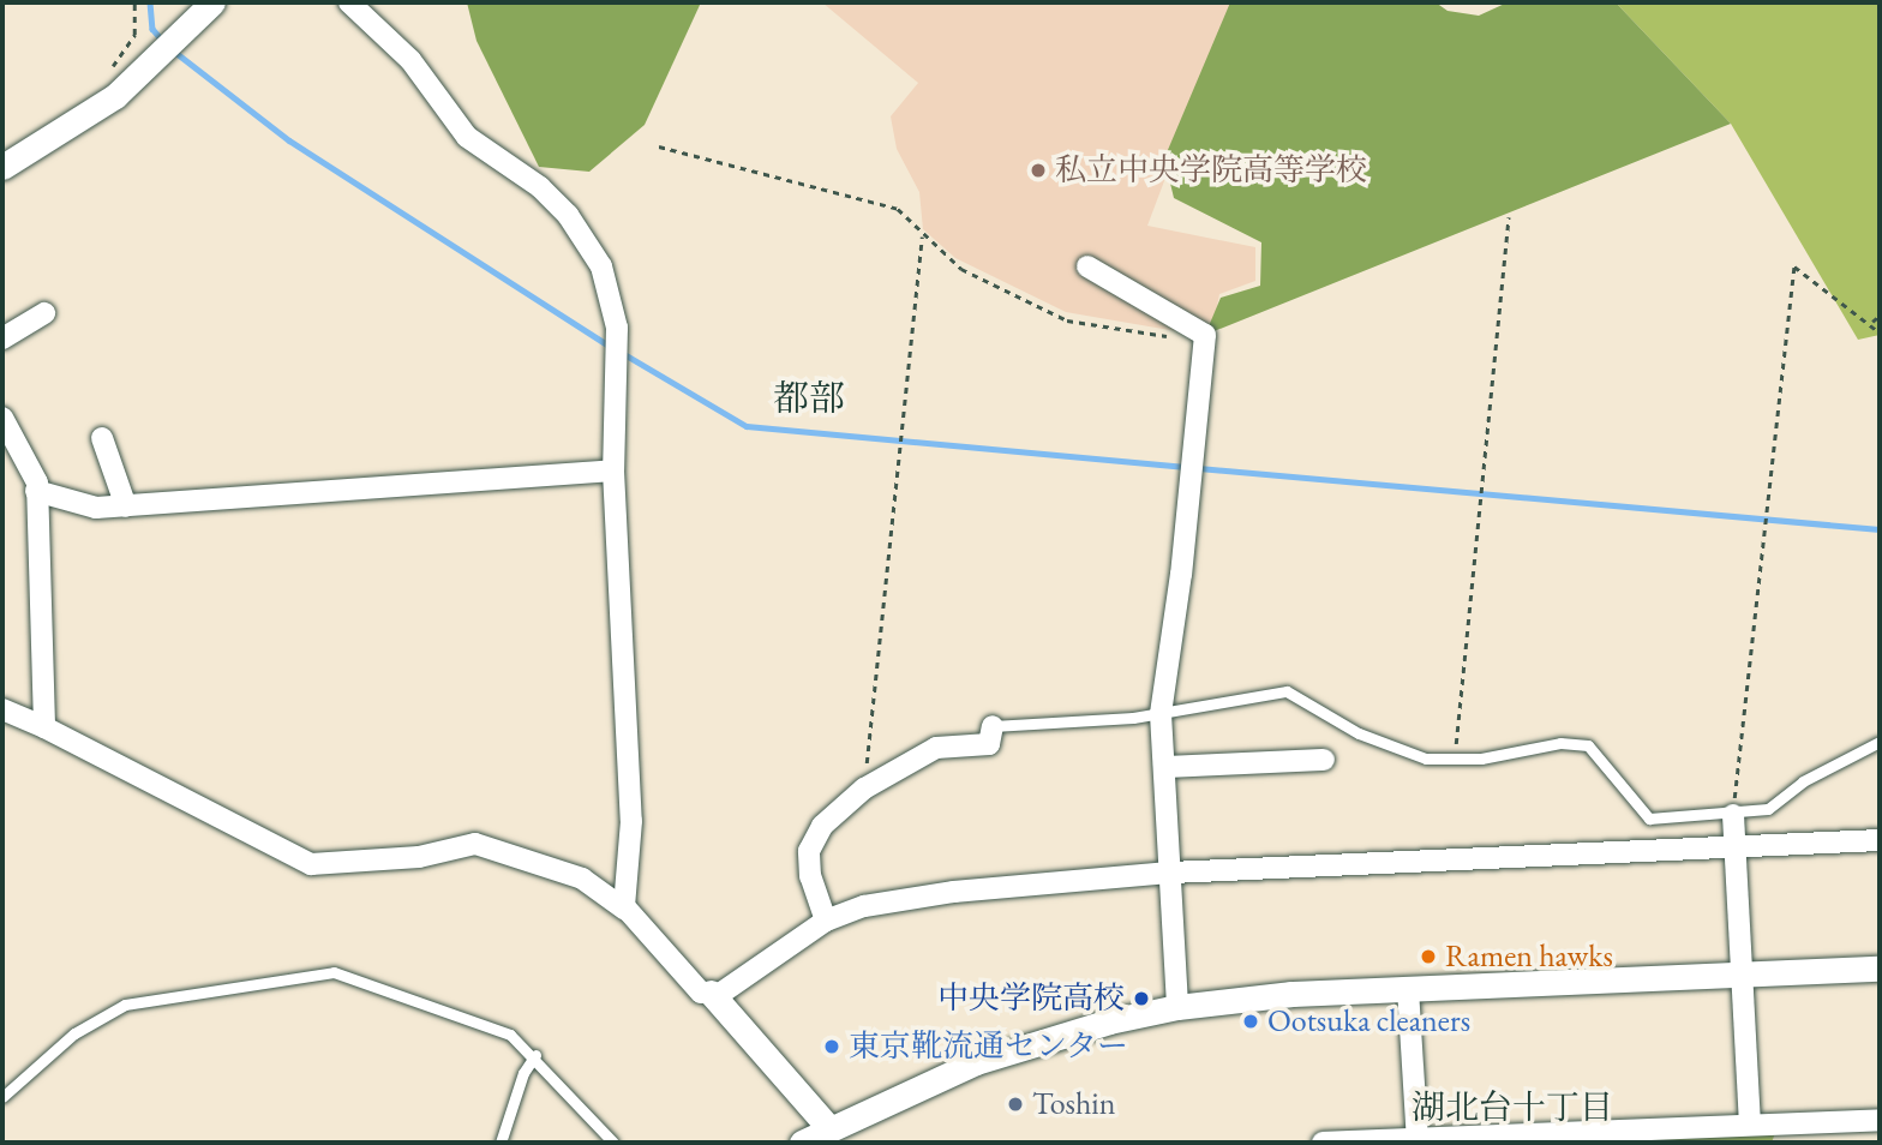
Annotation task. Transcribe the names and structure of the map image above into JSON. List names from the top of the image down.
{
  "districts": ["都部", "湖北台十丁目"],
  "places": [
    "私立中央学院高等学校",
    "Ramen hawks",
    "中央学院高校",
    "Ootsuka cleaners",
    "東京靴流通センター",
    "Toshin"
  ]
}
